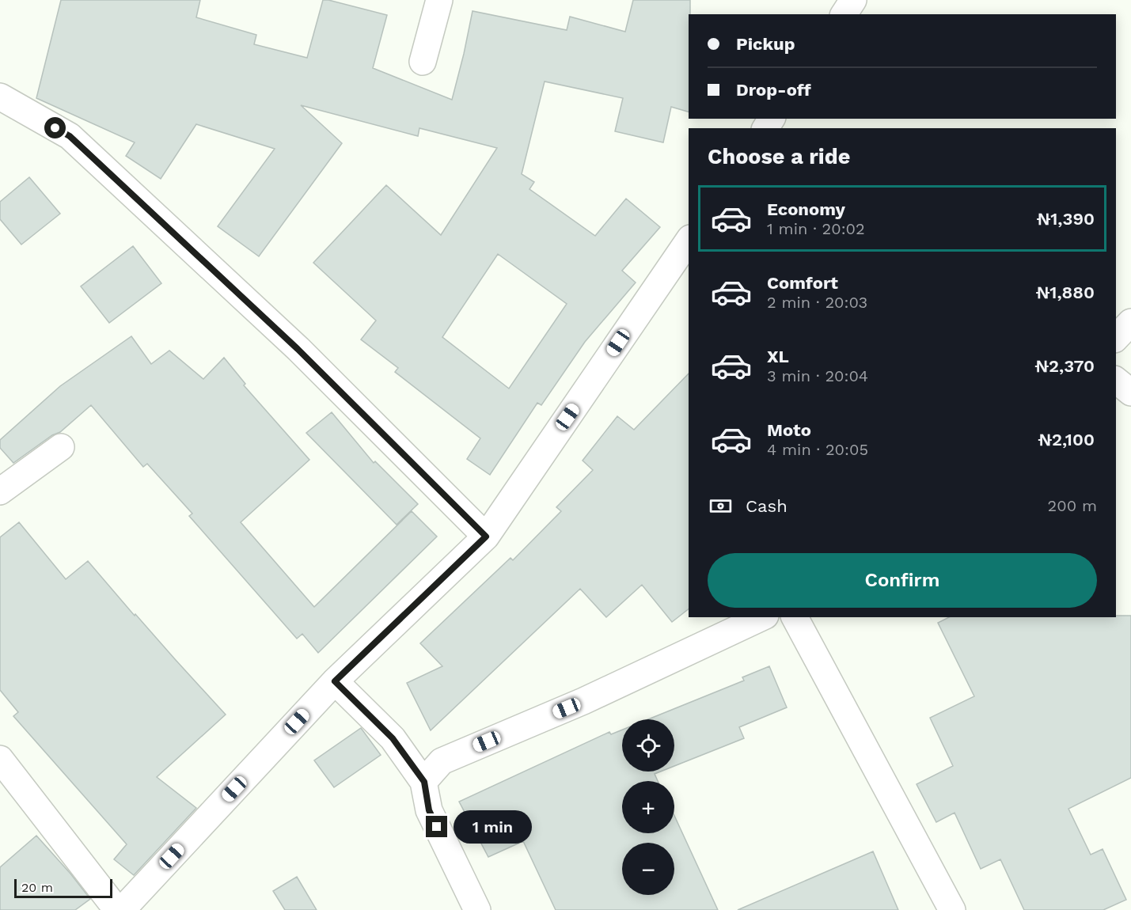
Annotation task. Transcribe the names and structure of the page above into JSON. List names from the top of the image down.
{
  "scale_bar": "20 m",
  "page": {
    "banner": ["Pickup", "Drop-off"],
    "heading": "Choose a ride",
    "list": [
      {
        "name": "Economy",
        "note": "1 min · 20:02",
        "value": "₦1,390"
      },
      {
        "name": "Comfort",
        "note": "2 min · 20:03",
        "value": "₦1,880"
      },
      {
        "name": "XL",
        "note": "3 min · 20:04",
        "value": "₦2,370"
      },
      {
        "name": "Moto",
        "note": "4 min · 20:05",
        "value": "₦2,100"
      }
    ],
    "pay": ["Cash", "200 m"],
    "buttons": "Confirm",
    "map_buttons": ["+", "−"],
    "bubble": "1 min",
    "scale": "20 m"
  }
}
